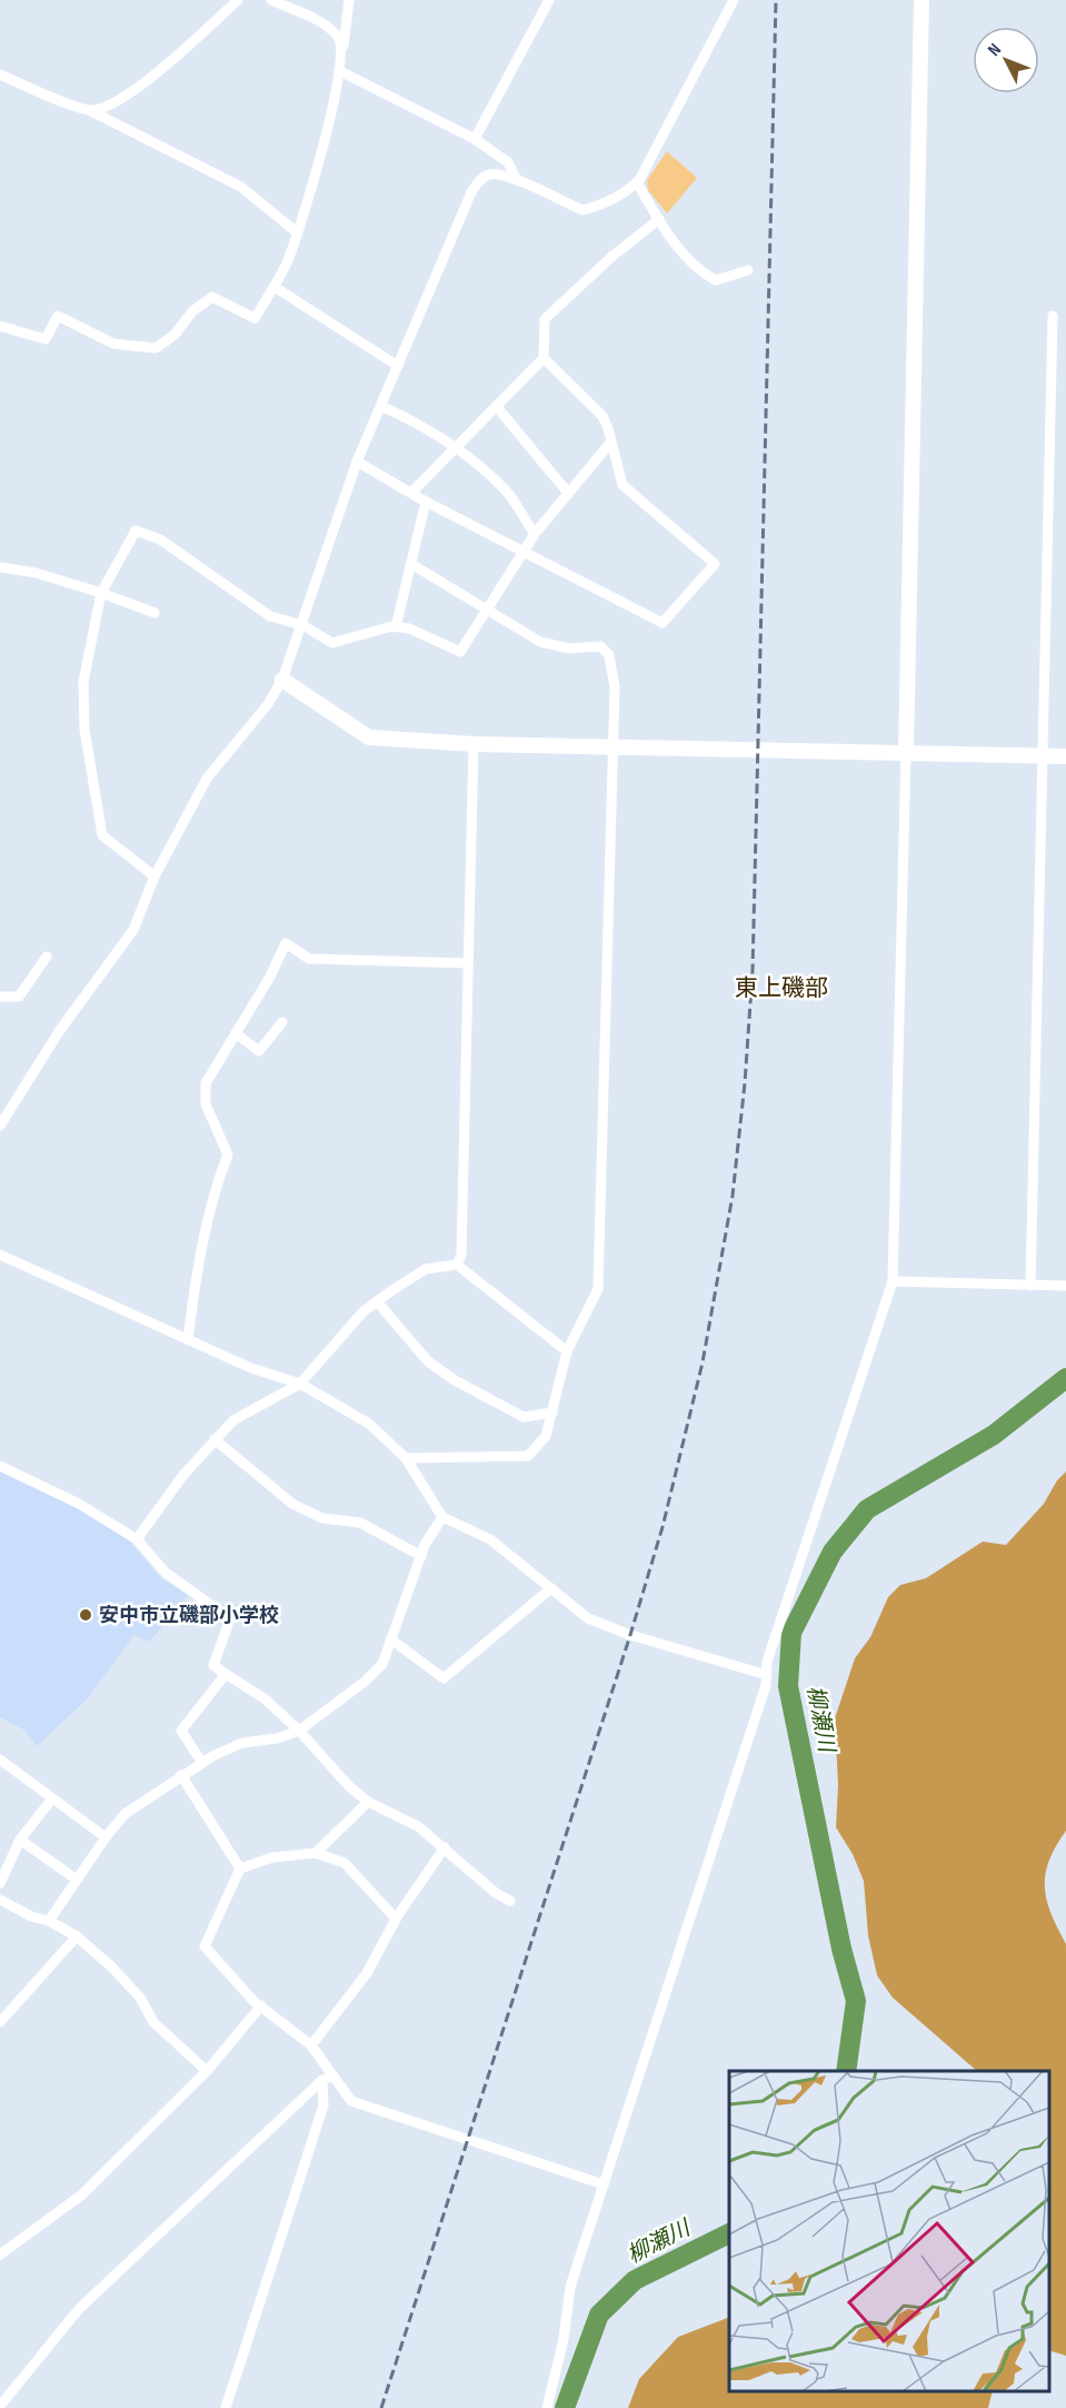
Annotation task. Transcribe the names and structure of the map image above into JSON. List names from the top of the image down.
{
  "districts": ["東上磯部"],
  "water": ["柳瀬川"],
  "places": ["安中市立磯部小学校"],
  "north": "top left"
}
